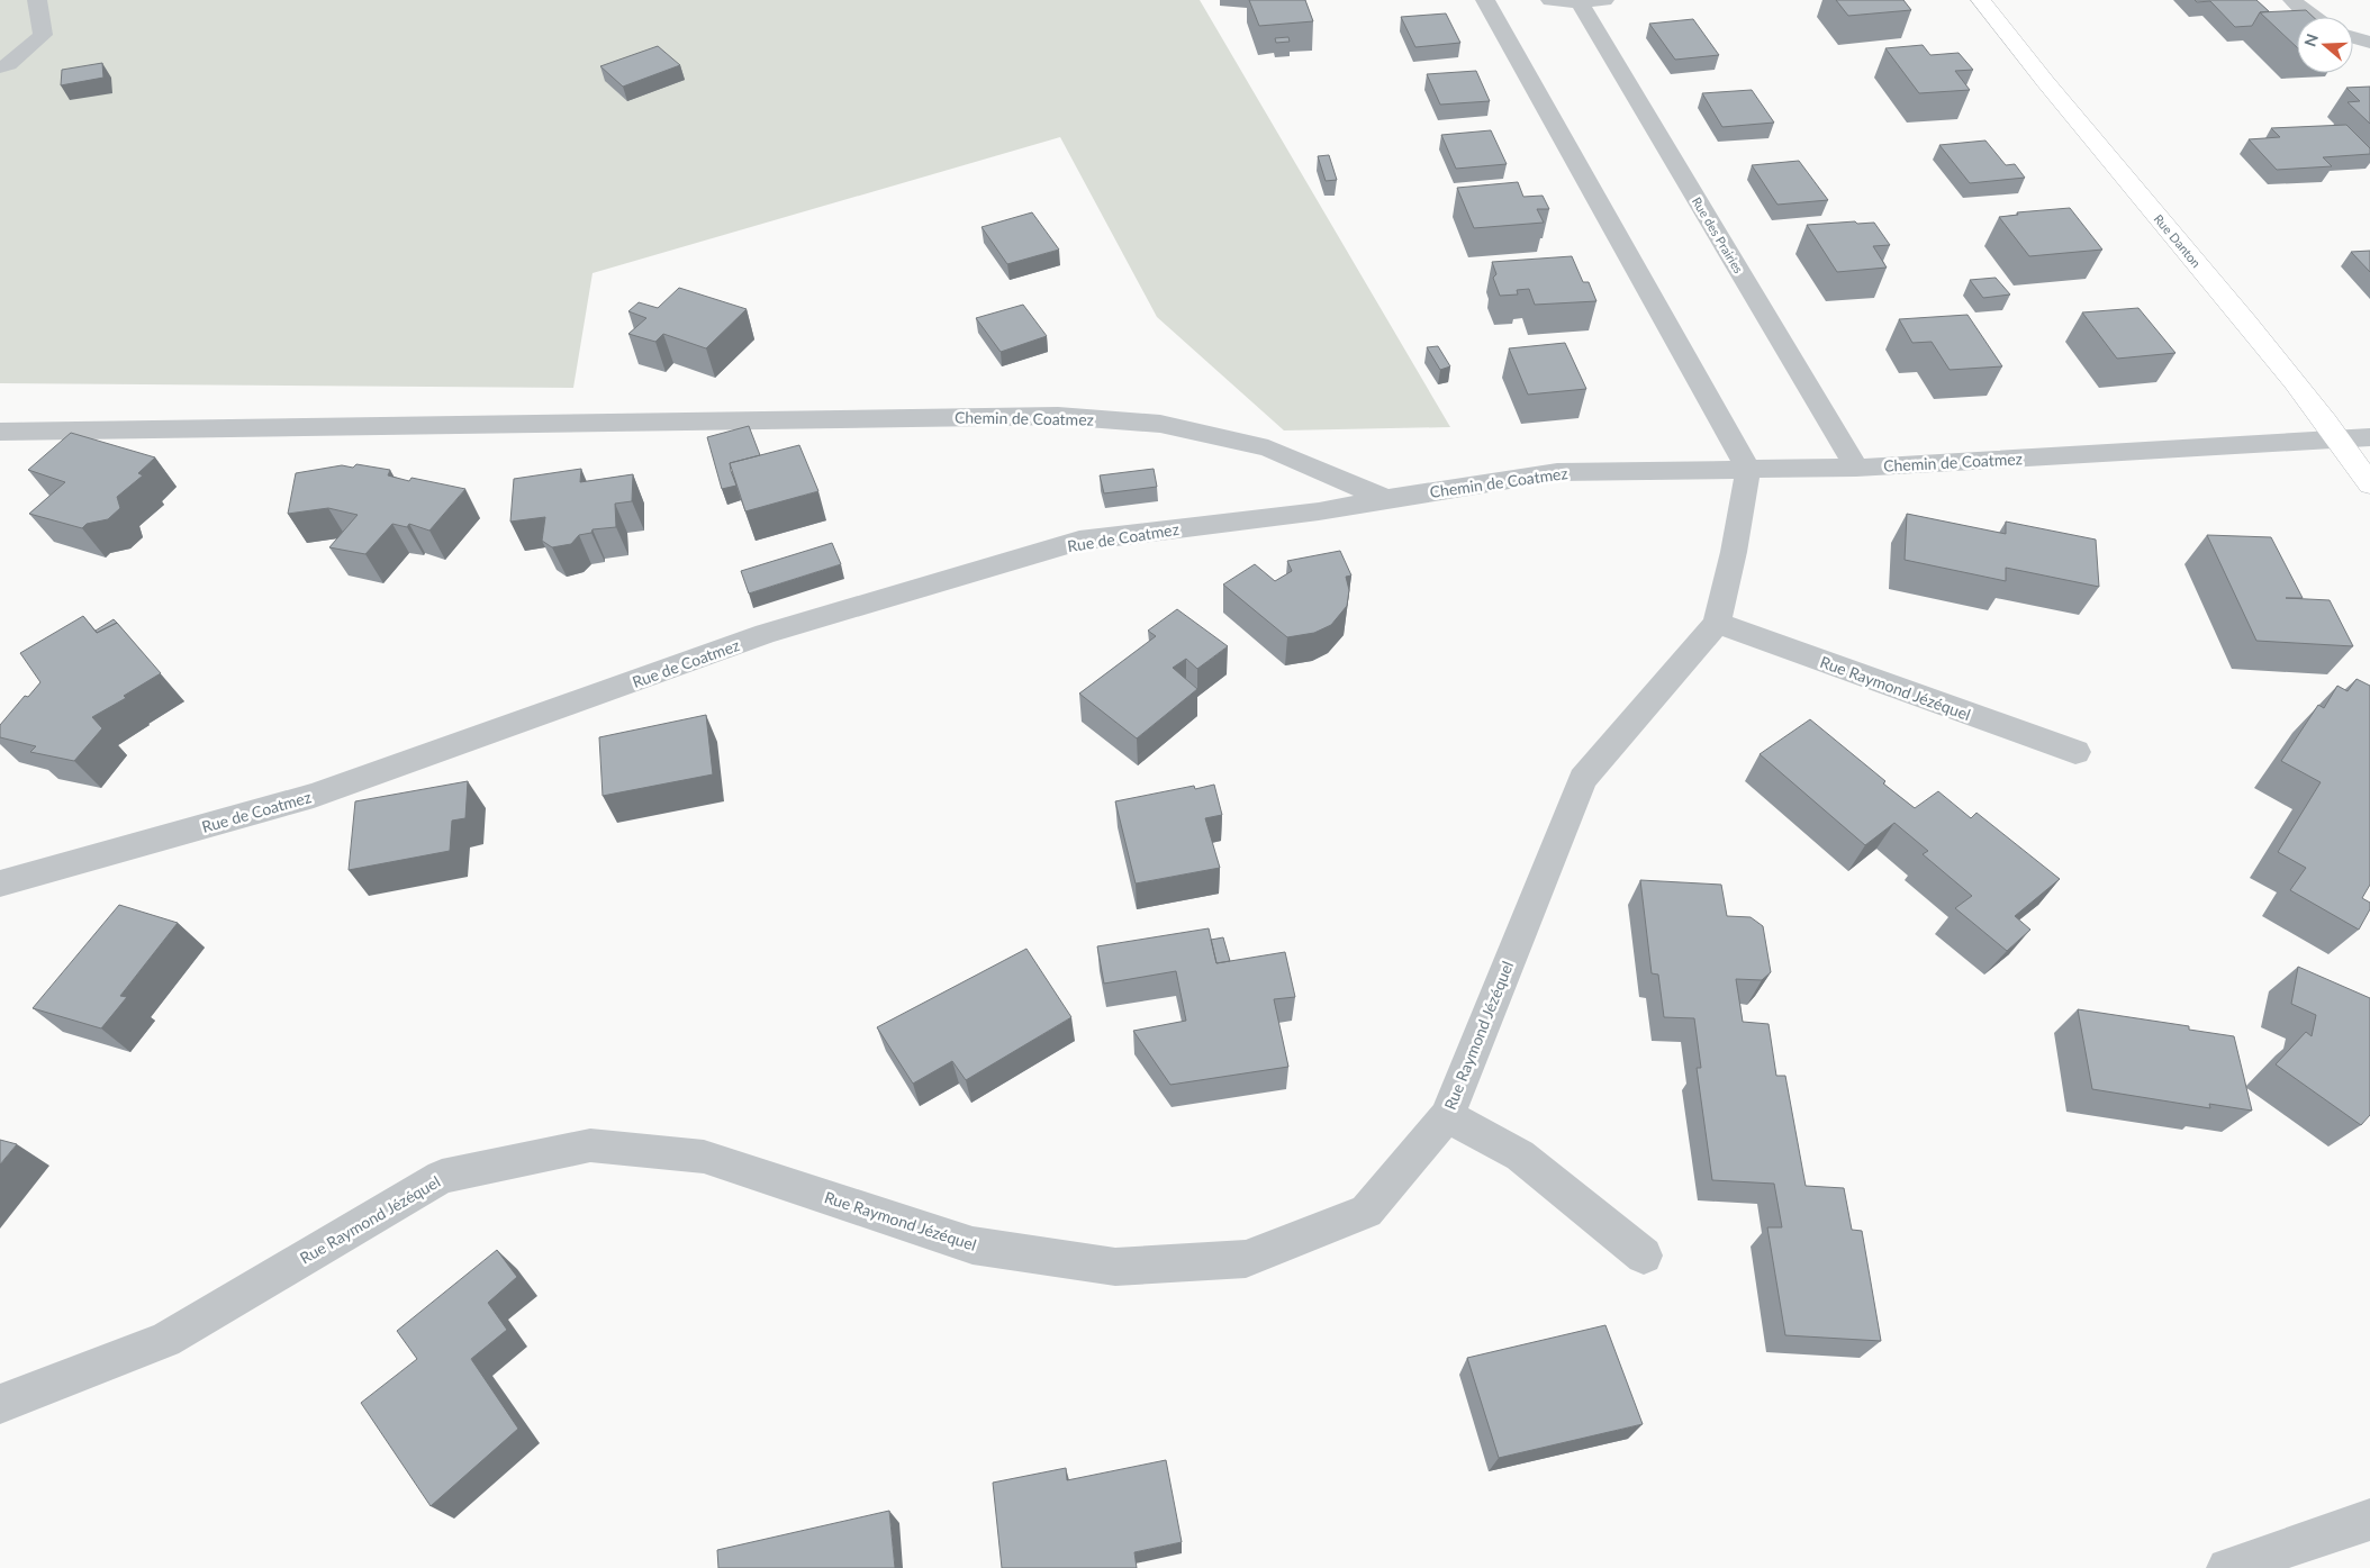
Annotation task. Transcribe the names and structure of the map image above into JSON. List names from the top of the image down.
{
  "streets": {
    "main road": ["Rue Danton"],
    "street": [
      "Rue des Prairies",
      "Chemin de Coatmez",
      "Rue de Coatmez",
      "Rue Raymond Jézéquel"
    ]
  },
  "crossings": [
    ["Rue des Prairies", "Chemin de Coatmez"],
    ["Rue Danton", "Chemin de Coatmez"],
    ["Chemin de Coatmez", "Rue de Coatmez"],
    ["Chemin de Coatmez", "Rue Raymond Jézéquel"]
  ],
  "north": "left"
}
